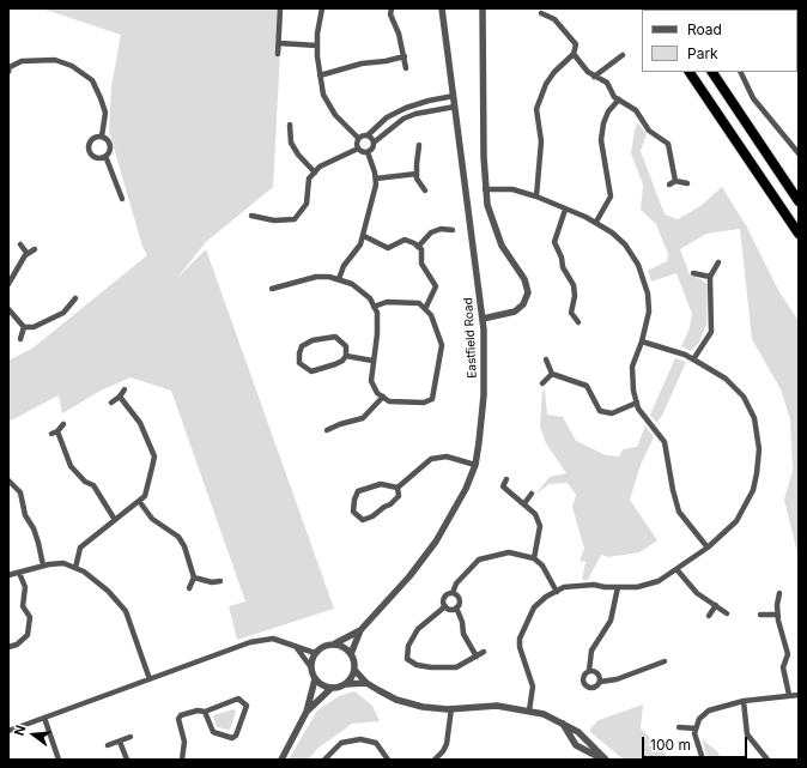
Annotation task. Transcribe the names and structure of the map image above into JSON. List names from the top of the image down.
{
  "streets": {
    "street": ["Eastfield Road"]
  },
  "legend": ["Road", "Park"],
  "scale_bar": "100 m",
  "north": "left"
}
